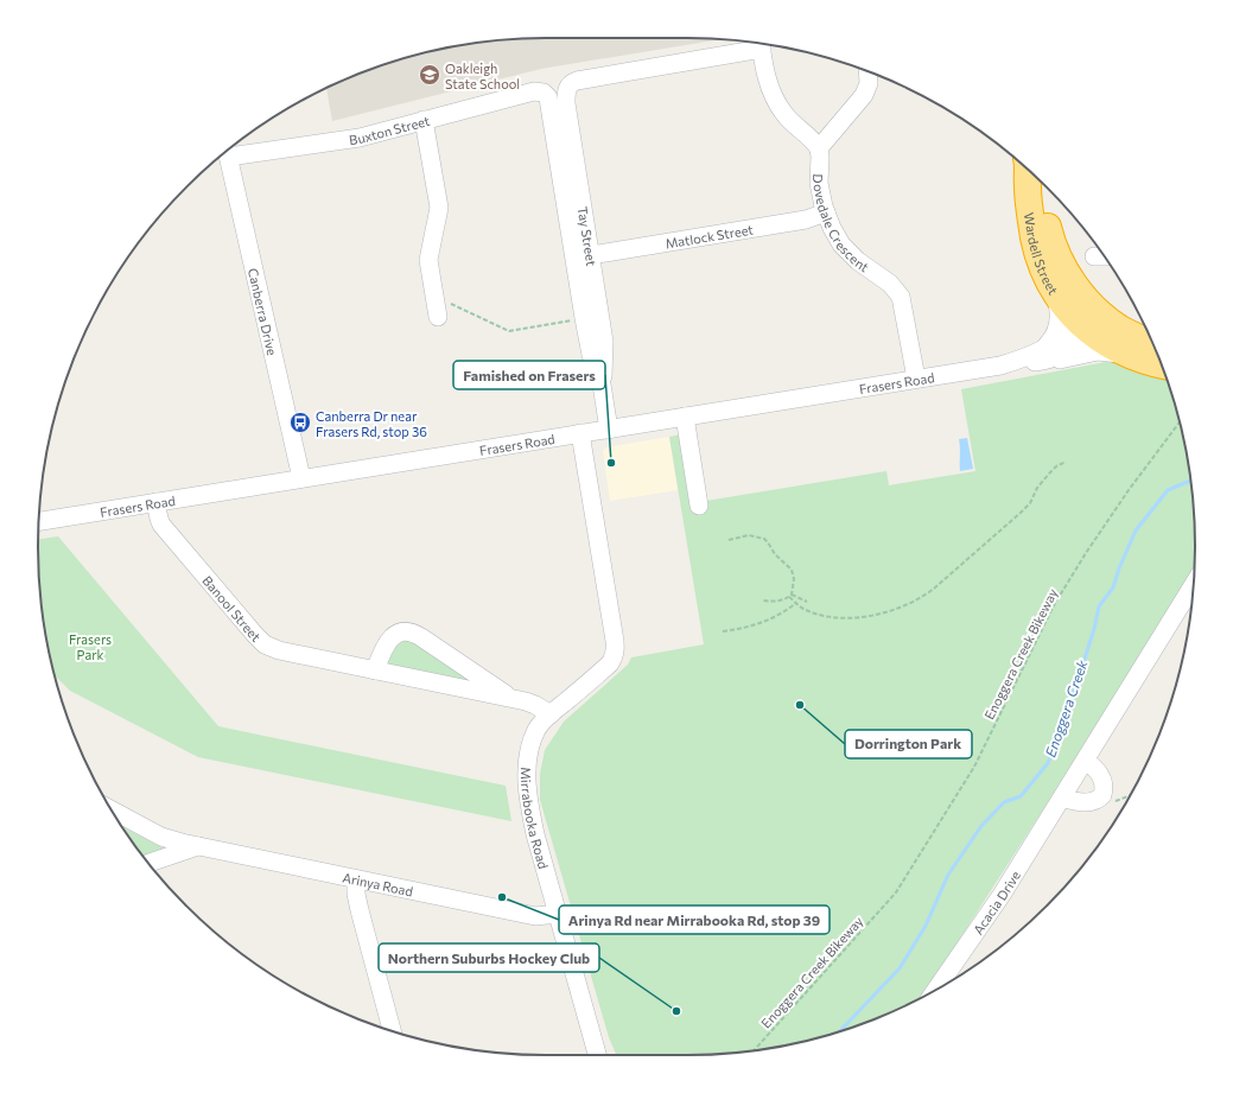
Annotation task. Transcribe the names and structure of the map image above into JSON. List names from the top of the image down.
{
  "streets": {
    "highway": ["Wardell Street"],
    "street": [
      "Buxton Street",
      "Dovedale Crescent",
      "Tay Street",
      "Matlock Street",
      "Canberra Drive",
      "Frasers Road",
      "Banool Street",
      "Mirrabooka Road",
      "Arinya Road",
      "Acacia Drive"
    ],
    "path": ["Enoggera Creek Bikeway"]
  },
  "crossings": [
    ["Buxton Street", "Tay Street"],
    ["Buxton Street", "Canberra Drive"],
    ["Dovedale Crescent", "Matlock Street"],
    ["Dovedale Crescent", "Frasers Road"],
    ["Tay Street", "Matlock Street"],
    ["Tay Street", "Frasers Road"],
    ["Wardell Street", "Frasers Road"],
    ["Canberra Drive", "Frasers Road"],
    ["Frasers Road", "Banool Street"],
    ["Frasers Road", "Mirrabooka Road"],
    ["Banool Street", "Mirrabooka Road"],
    ["Mirrabooka Road", "Arinya Road"]
  ],
  "water": ["Enoggera Creek"],
  "parks": ["Frasers Park"],
  "places": {
    "school or university": ["Oakleigh State School"],
    "bus stop": ["Canberra Dr near Frasers Rd, stop 36"],
    "other": [
      "Famished on Frasers",
      "Dorrington Park",
      "Arinya Rd near Mirrabooka Rd, stop 39",
      "Northern Suburbs Hockey Club"
    ]
  }
}
